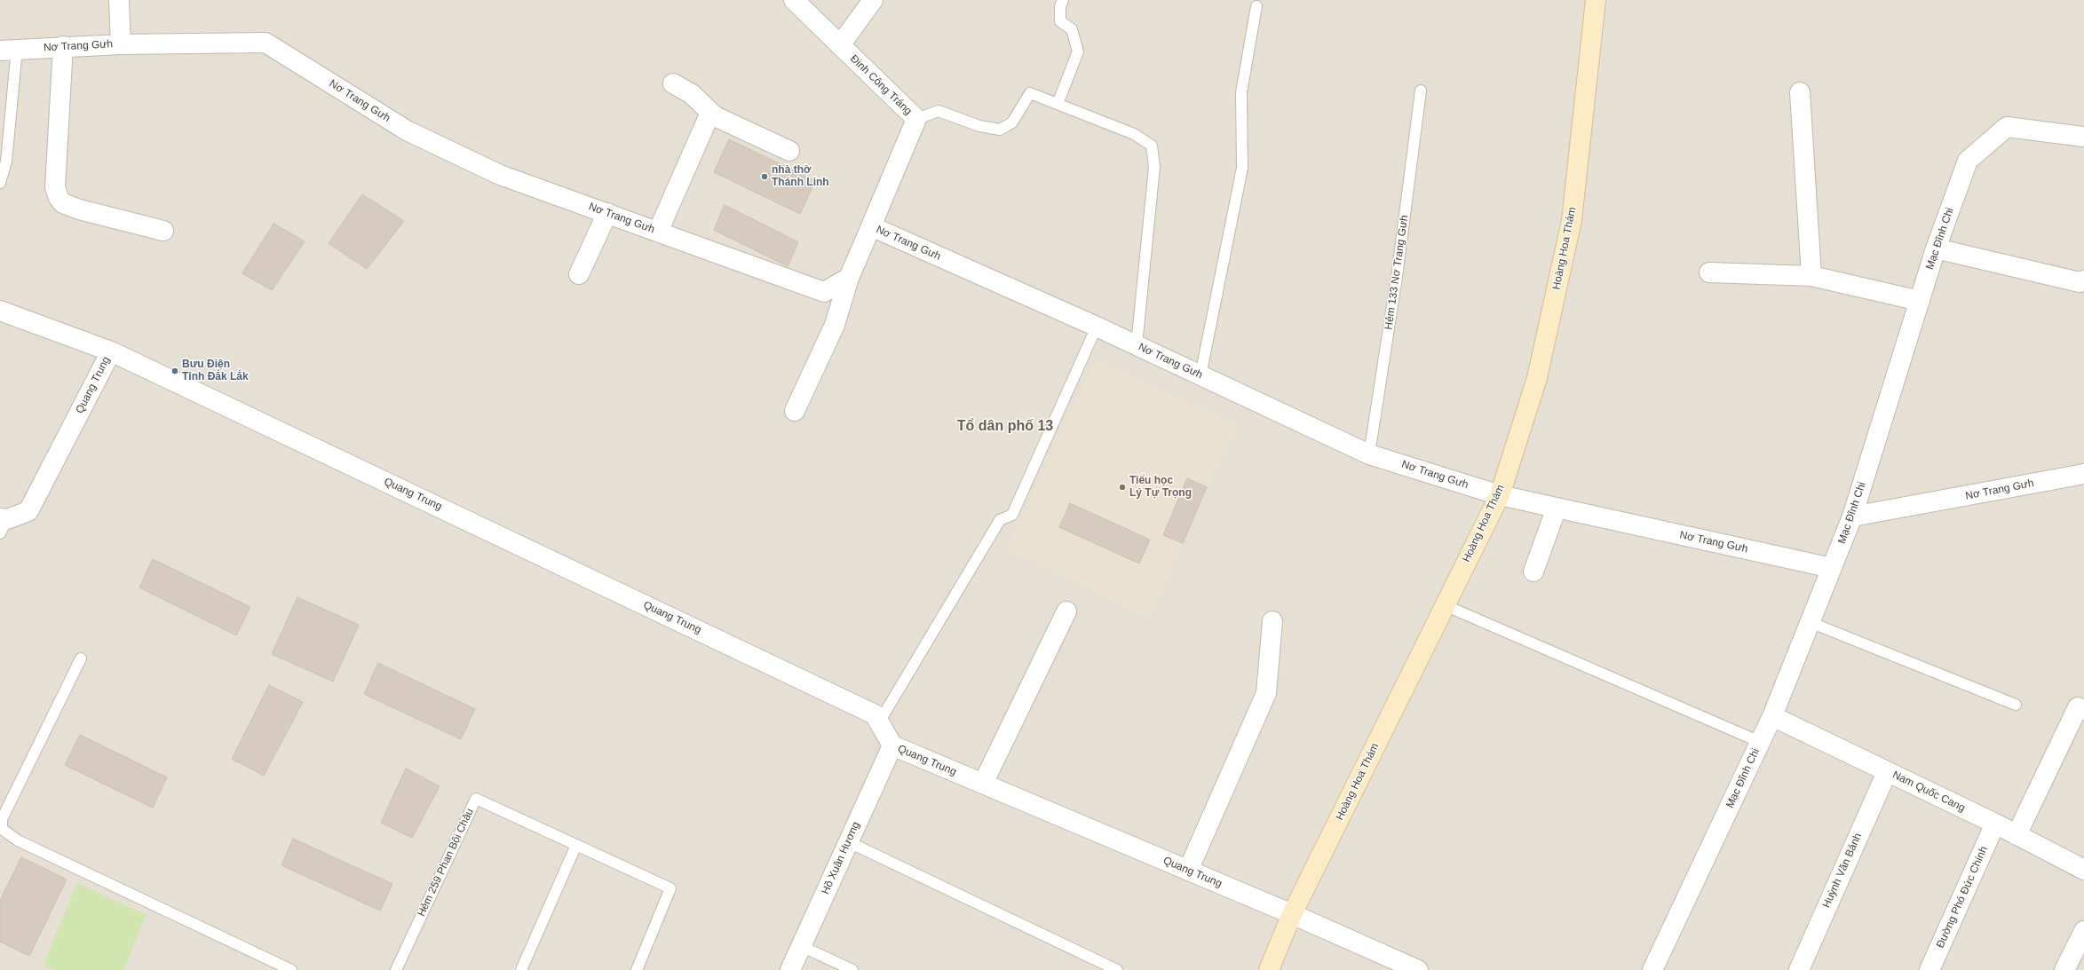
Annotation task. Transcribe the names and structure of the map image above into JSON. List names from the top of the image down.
{
  "streets": {
    "street": [
      "Nơ Trang Gưh",
      "Đinh Công Tráng",
      "Mạc Đĩnh Chi",
      "Hoàng Hoa Thám",
      "Quang Trung",
      "Nam Quốc Cang",
      "Hồ Xuân Hương",
      "Huỳnh Văn Bánh",
      "Đường Phó Đức Chính"
    ],
    "lane": ["Hẻm 133 Nơ Trang Gưh", "Hẻm 259 Phan Bội Châu"]
  },
  "crossings": [
    ["Nơ Trang Gưh", "Đinh Công Tráng"],
    ["Nơ Trang Gưh", "Mạc Đĩnh Chi"],
    ["Nơ Trang Gưh", "Hoàng Hoa Thám"],
    ["Nơ Trang Gưh", "Hẻm 133 Nơ Trang Gưh"],
    ["Mạc Đĩnh Chi", "Nam Quốc Cang"],
    ["Hoàng Hoa Thám", "Quang Trung"],
    ["Quang Trung", "Hồ Xuân Hương"],
    ["Nam Quốc Cang", "Huỳnh Văn Bánh"],
    ["Nam Quốc Cang", "Đường Phó Đức Chính"]
  ],
  "districts": ["Tổ dân phố 13"],
  "places": ["nhà thờ Thánh Linh", "Bưu Điện Tỉnh Đắk Lắk", "Tiểu học Lý Tự Trọng"]
}
